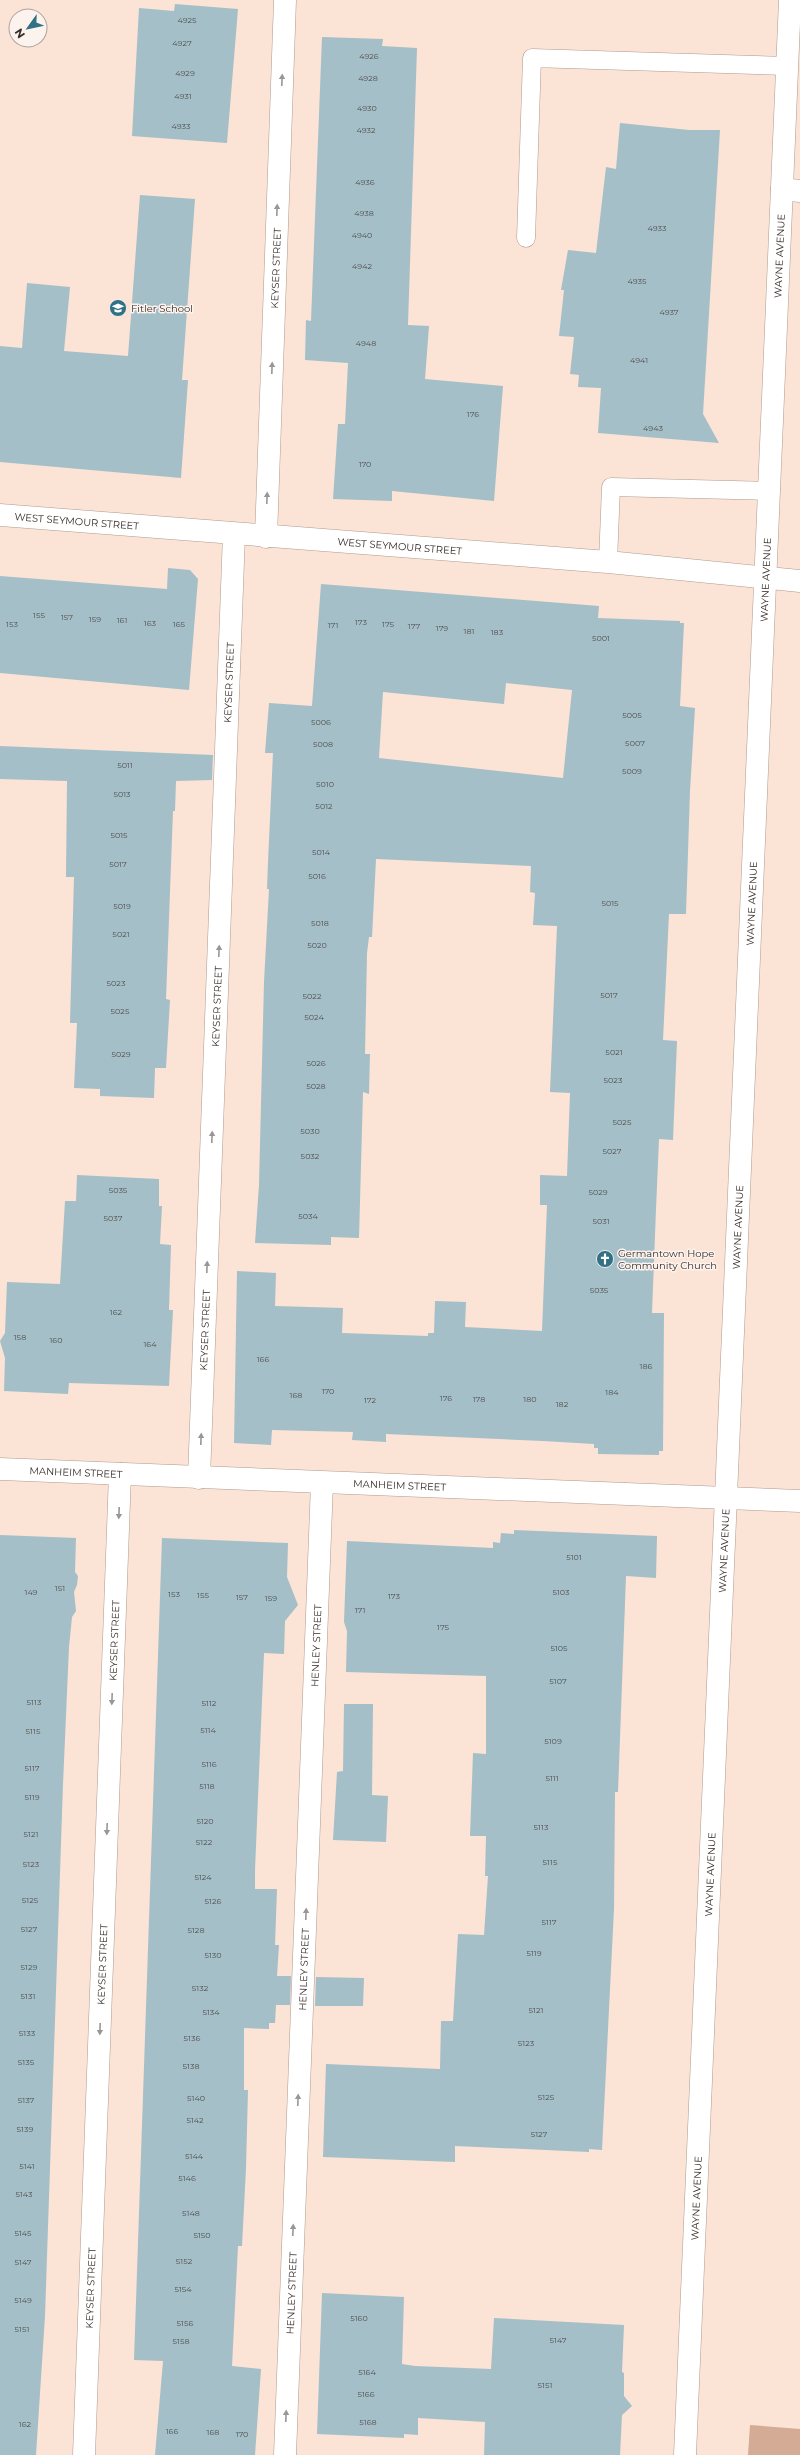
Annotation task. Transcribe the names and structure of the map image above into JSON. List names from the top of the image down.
{
  "streets": {
    "street": [
      "WAYNE AVENUE",
      "KEYSER STREET",
      "WEST SEYMOUR STREET",
      "MANHEIM STREET",
      "HENLEY STREET"
    ]
  },
  "crossings": [
    ["WAYNE AVENUE", "WEST SEYMOUR STREET"],
    ["WAYNE AVENUE", "MANHEIM STREET"],
    ["KEYSER STREET", "WEST SEYMOUR STREET"],
    ["KEYSER STREET", "MANHEIM STREET"],
    ["MANHEIM STREET", "HENLEY STREET"]
  ],
  "one_way": ["HENLEY STREET"],
  "places": {
    "school or university": ["Fitler School"],
    "church": ["Germantown Hope Community Church"]
  },
  "house_numbers": [
    "4925",
    "4927",
    "4926",
    "4929",
    "4928",
    "4931",
    "4930",
    "4933",
    "4932",
    "4936",
    "4938",
    "4933",
    "4940",
    "4942",
    "4935",
    "4937",
    "4948",
    "4941",
    "176",
    "4943",
    "170",
    "155",
    "157",
    "159",
    "161",
    "173",
    "163",
    "153",
    "165",
    "175",
    "171",
    "177",
    "179",
    "181",
    "183",
    "5001",
    "5005",
    "5006",
    "5007",
    "5008",
    "5011",
    "5009",
    "5010",
    "5013",
    "5012",
    "5015",
    "5014",
    "5017",
    "5016",
    "5015",
    "5019",
    "5018",
    "5021",
    "5020",
    "5023",
    "5017",
    "5022",
    "5025",
    "5024",
    "5021",
    "5029",
    "5026",
    "5023",
    "5028",
    "5025",
    "5030",
    "5027",
    "5032",
    "5035",
    "5029",
    "5034",
    "5037",
    "5031",
    "5035",
    "162",
    "158",
    "160",
    "164",
    "166",
    "186",
    "170",
    "184",
    "168",
    "176",
    "178",
    "180",
    "172",
    "182",
    "5101",
    "151",
    "149",
    "5103",
    "153",
    "155",
    "173",
    "157",
    "159",
    "171",
    "175",
    "5105",
    "5107",
    "5113",
    "5112",
    "5114",
    "5115",
    "5109",
    "5116",
    "5117",
    "5111",
    "5118",
    "5119",
    "5120",
    "5113",
    "5121",
    "5122",
    "5115",
    "5123",
    "5124",
    "5125",
    "5126",
    "5117",
    "5127",
    "5128",
    "5119",
    "5130",
    "5129",
    "5132",
    "5131",
    "5121",
    "5134",
    "5133",
    "5136",
    "5123",
    "5135",
    "5138",
    "5125",
    "5140",
    "5137",
    "5142",
    "5139",
    "5127",
    "5144",
    "5141",
    "5146",
    "5143",
    "5148",
    "5145",
    "5150",
    "5152",
    "5147",
    "5154",
    "5149",
    "5160",
    "5156",
    "5151",
    "5147",
    "5158",
    "5164",
    "5151",
    "5166",
    "5168",
    "162",
    "166",
    "168",
    "170"
  ],
  "north": "bottom left"
}
